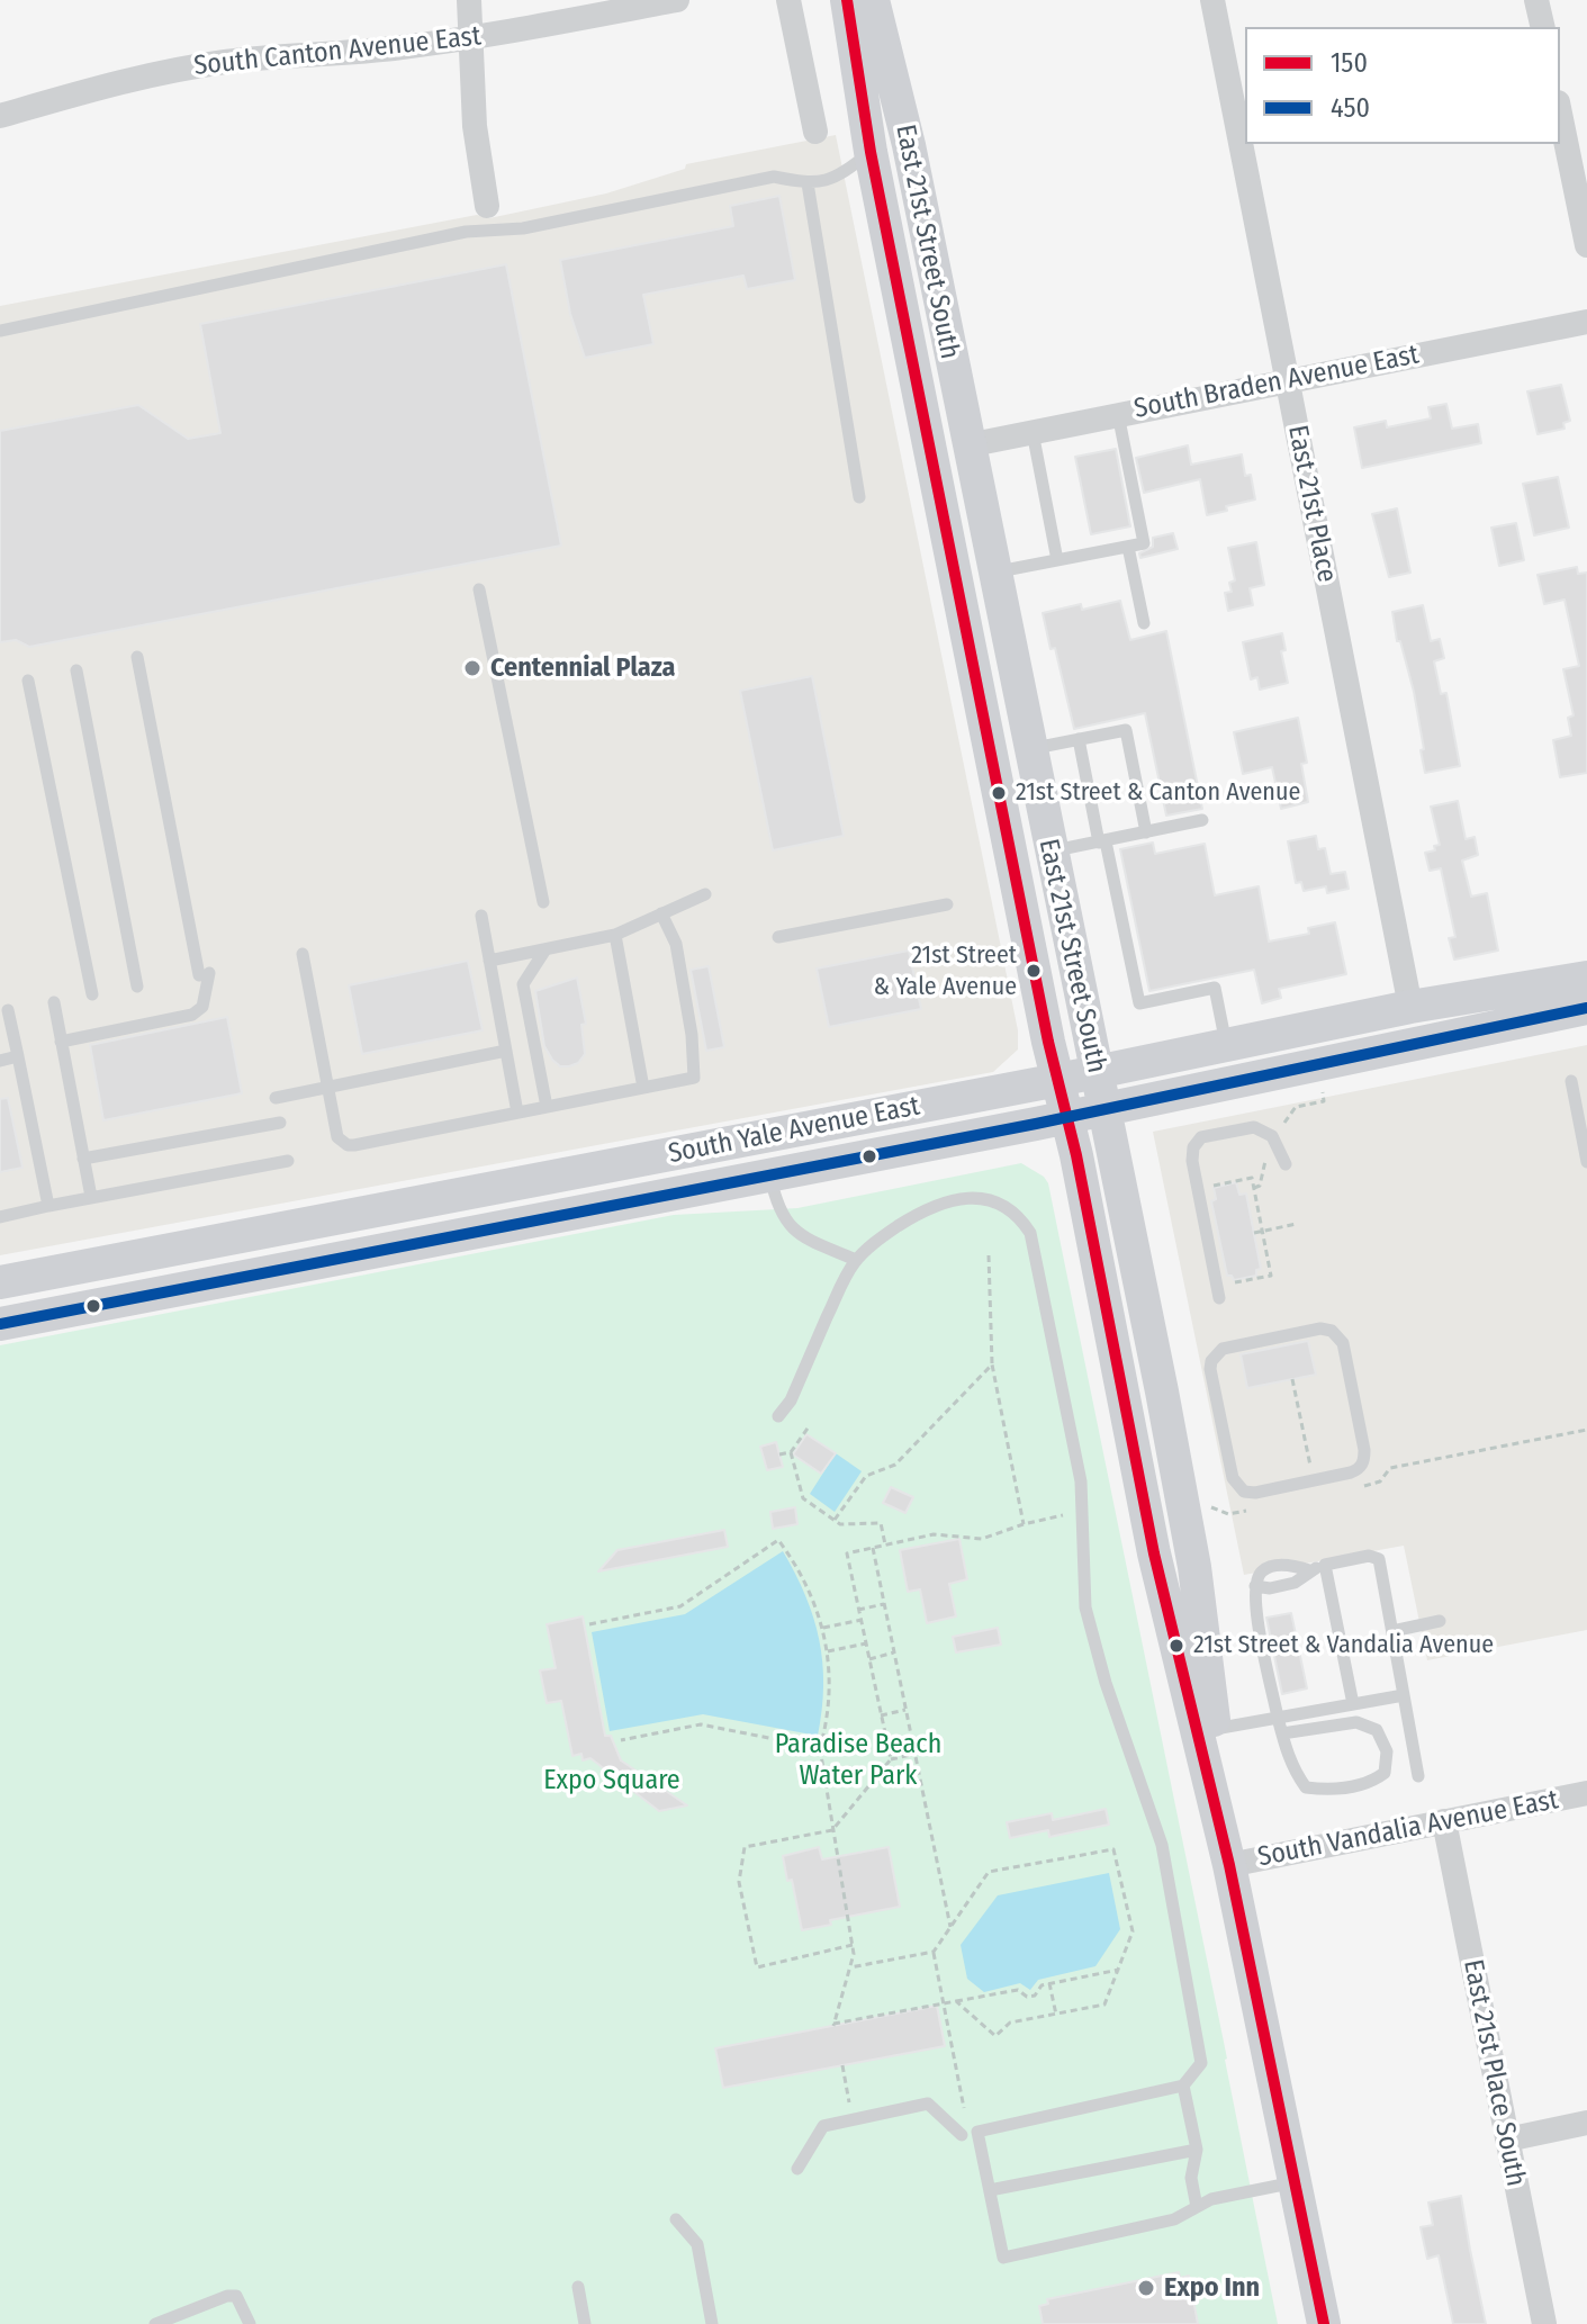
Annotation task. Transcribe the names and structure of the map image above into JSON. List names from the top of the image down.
{
  "streets": {
    "main road": ["East 21st Street South", "South Yale Avenue East"],
    "street": [
      "South Canton Avenue East",
      "South Braden Avenue East",
      "East 21st Place",
      "South Vandalia Avenue East",
      "East 21st Place South"
    ]
  },
  "crossings": [
    ["East 21st Street South", "South Braden Avenue East"],
    ["East 21st Street South", "South Yale Avenue East"],
    ["East 21st Street South", "South Vandalia Avenue East"],
    ["South Braden Avenue East", "East 21st Place"],
    ["East 21st Place", "South Yale Avenue East"],
    ["South Vandalia Avenue East", "East 21st Place South"]
  ],
  "parks": ["Paradise Beach Water Park", "Expo Square"],
  "places": [
    "Centennial Plaza",
    "21st Street & Canton Avenue",
    "21st Street & Yale Avenue",
    "21st Street & Vandalia Avenue",
    "Expo Inn"
  ],
  "lines": ["transit line 150", "transit line 450"],
  "legend": ["150", "450"]
}
